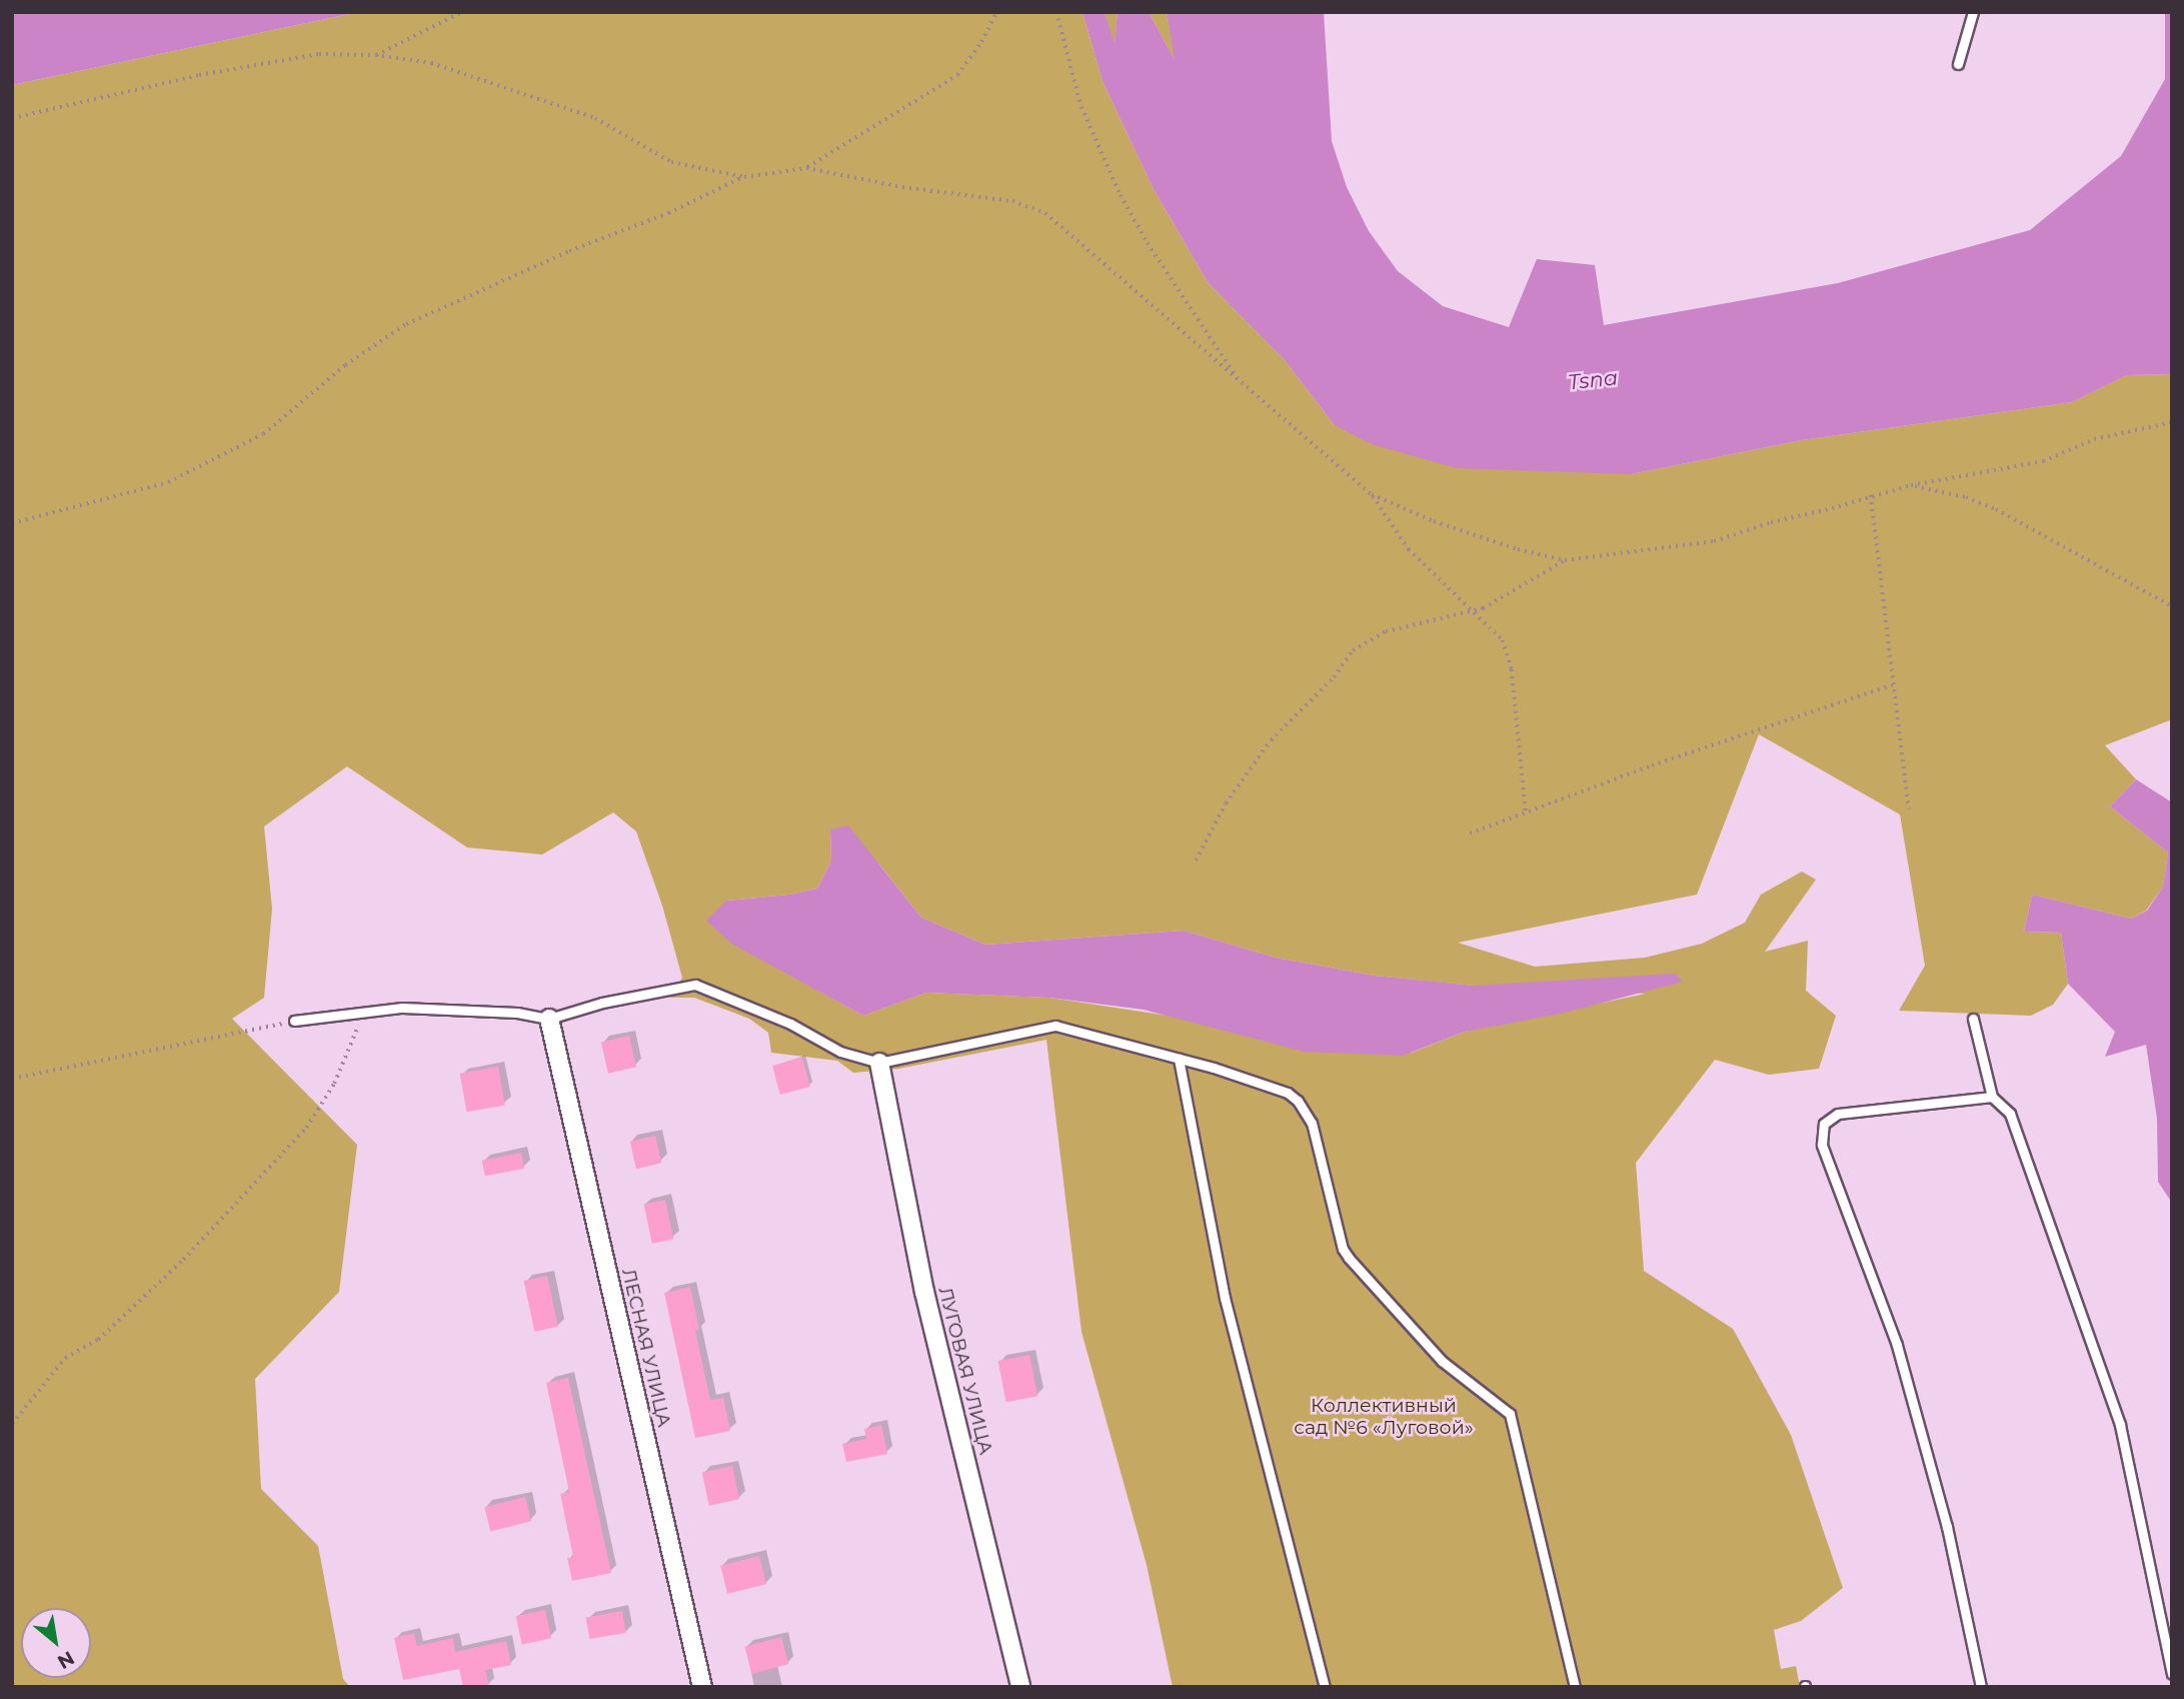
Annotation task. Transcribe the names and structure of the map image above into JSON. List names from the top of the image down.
{
  "streets": {
    "street": ["ЛЕСНАЯ УЛИЦА", "ЛУГОВАЯ УЛИЦА"]
  },
  "water": ["Tsna"],
  "parks": ["Коллективный сад №6 «Луговой»"],
  "north": "bottom right"
}
